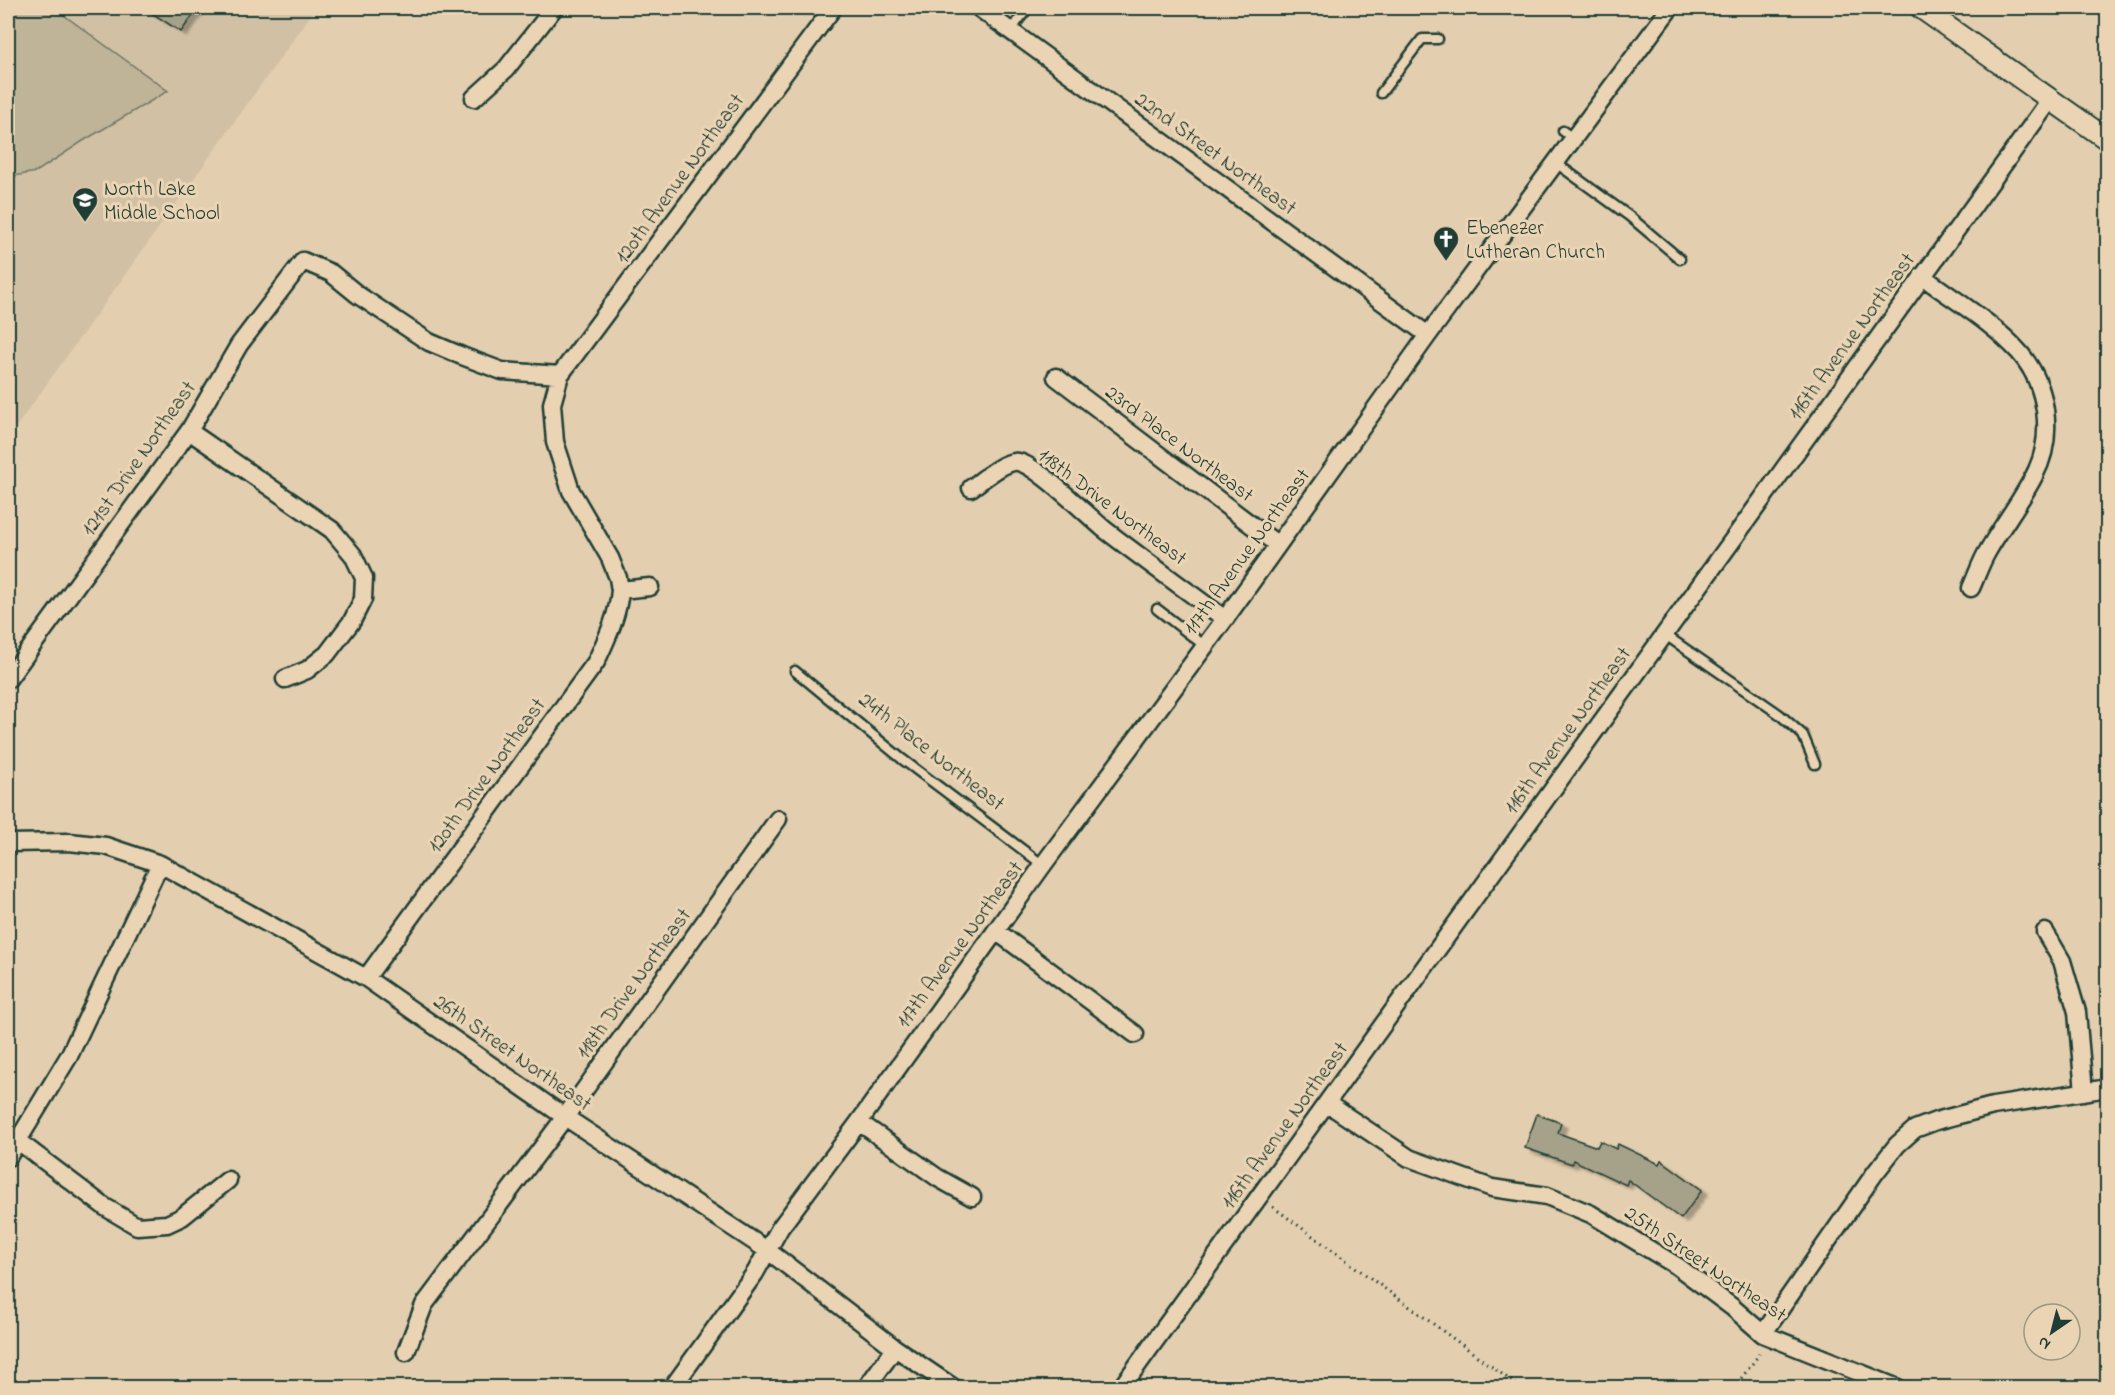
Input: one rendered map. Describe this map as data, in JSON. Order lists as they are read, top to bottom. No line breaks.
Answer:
{"streets":{"street":["22nd Street Northeast","120th Avenue Northeast","116th Avenue Northeast","23rd Place Northeast","121st Drive Northeast","118th Drive Northeast","117th Avenue Northeast","120th Drive Northeast","26th Street Northeast","25th Street Northeast"],"lane":["24th Place Northeast"]},"crossings":[["22nd Street Northeast","117th Avenue Northeast"],["120th Avenue Northeast","121st Drive Northeast"],["116th Avenue Northeast","25th Street Northeast"],["23rd Place Northeast","117th Avenue Northeast"],["118th Drive Northeast","117th Avenue Northeast"],["118th Drive Northeast","26th Street Northeast"],["117th Avenue Northeast","24th Place Northeast"],["117th Avenue Northeast","26th Street Northeast"],["120th Drive Northeast","26th Street Northeast"]],"places":{"school or university":["North Lake Middle School"],"church":["Ebenezer Lutheran Church"]},"north":"bottom left"}
